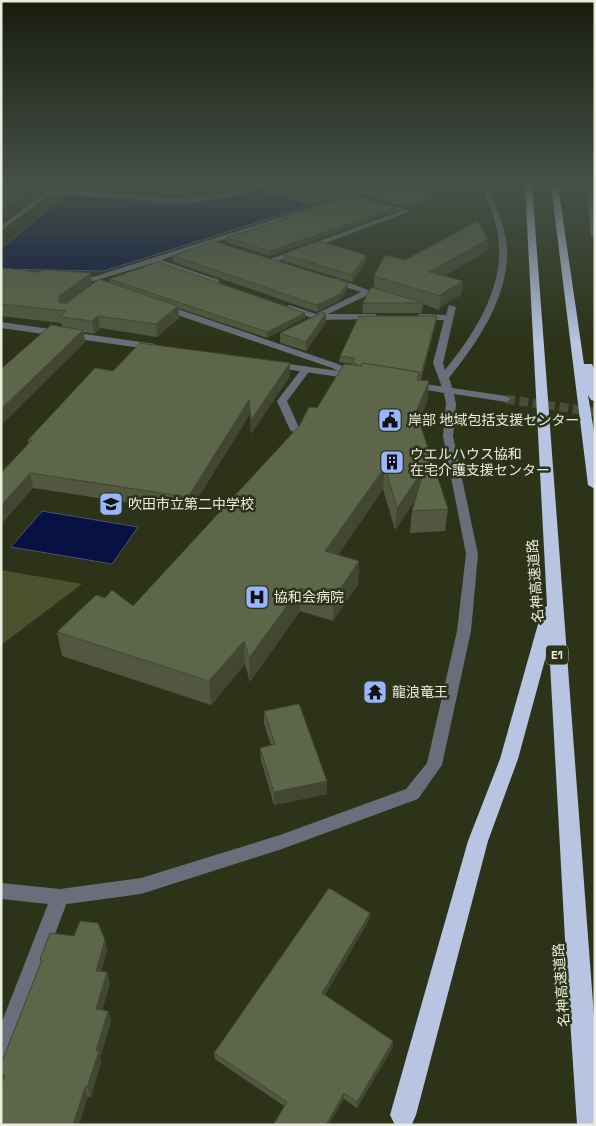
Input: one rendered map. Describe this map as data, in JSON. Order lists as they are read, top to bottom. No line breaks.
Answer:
{"streets":{"highway":["名神高速道路","E1"]},"places":{"public building":["岸部 地域包括支援センター"],"building":["ウエルハウス協和 在宅介護支援センター"],"school or university":["吹田市立第二中学校"],"hospital":["協和会病院"],"temple":["龍浪竜王"]}}
